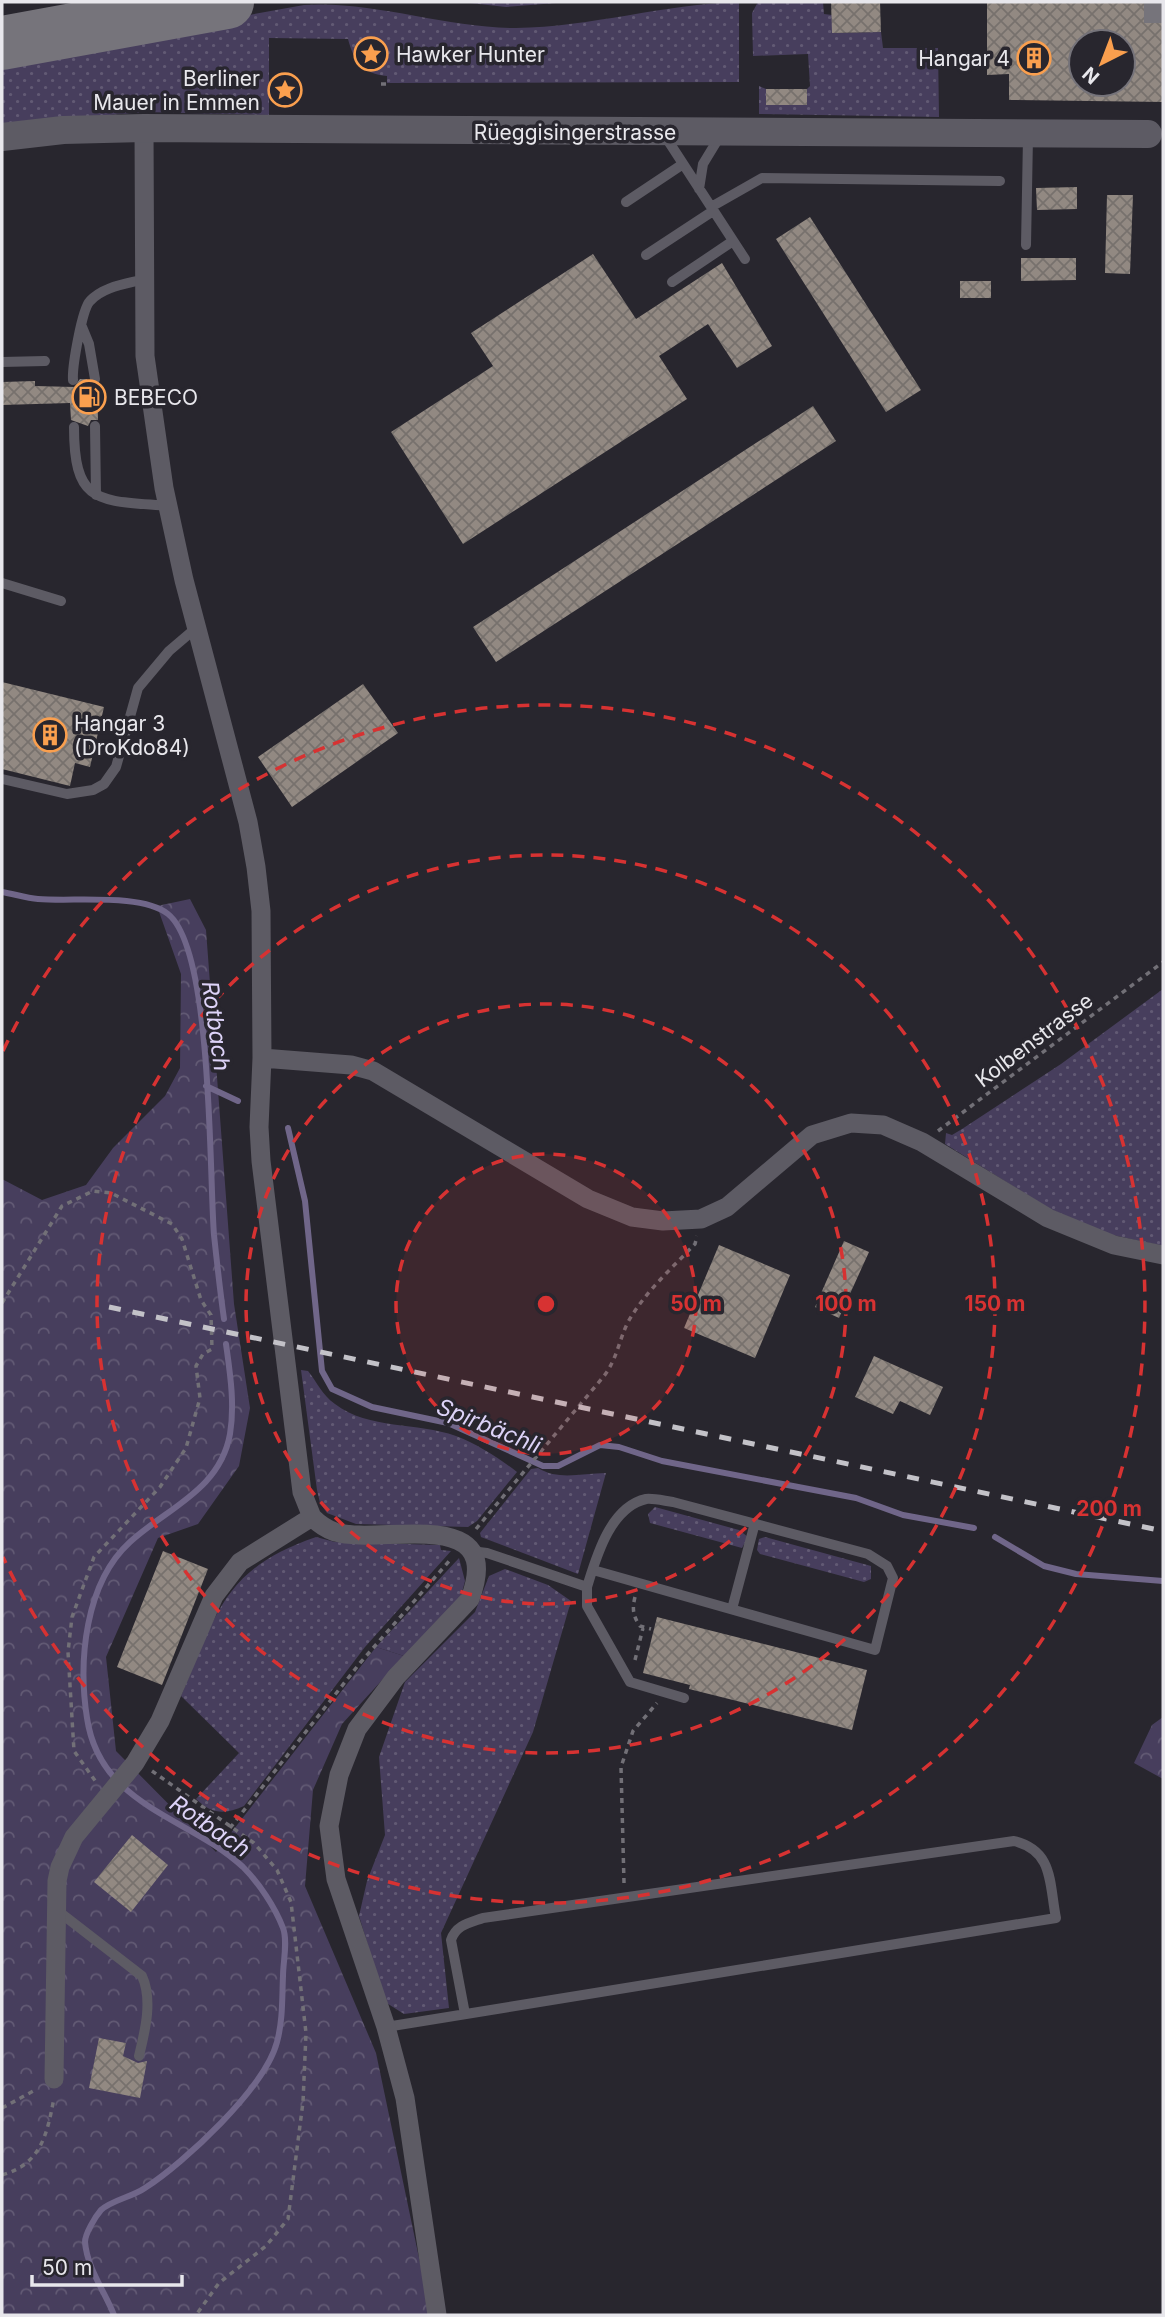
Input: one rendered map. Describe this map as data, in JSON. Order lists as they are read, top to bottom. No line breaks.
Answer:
{"streets":{"main road":["Rüeggisingerstrasse"],"path":["Kolbenstrasse"]},"water":["Rotbach","Spirbächli"],"places":{"place":["Hawker Hunter","Berliner Mauer in Emmen"],"building":["Hangar 4","Hangar 3 (DroKdo84)"],"fuel station":["BEBECO"]},"scale_bar":"50 m","north":"bottom left","rings":["50 m","100 m","150 m","200 m"]}
